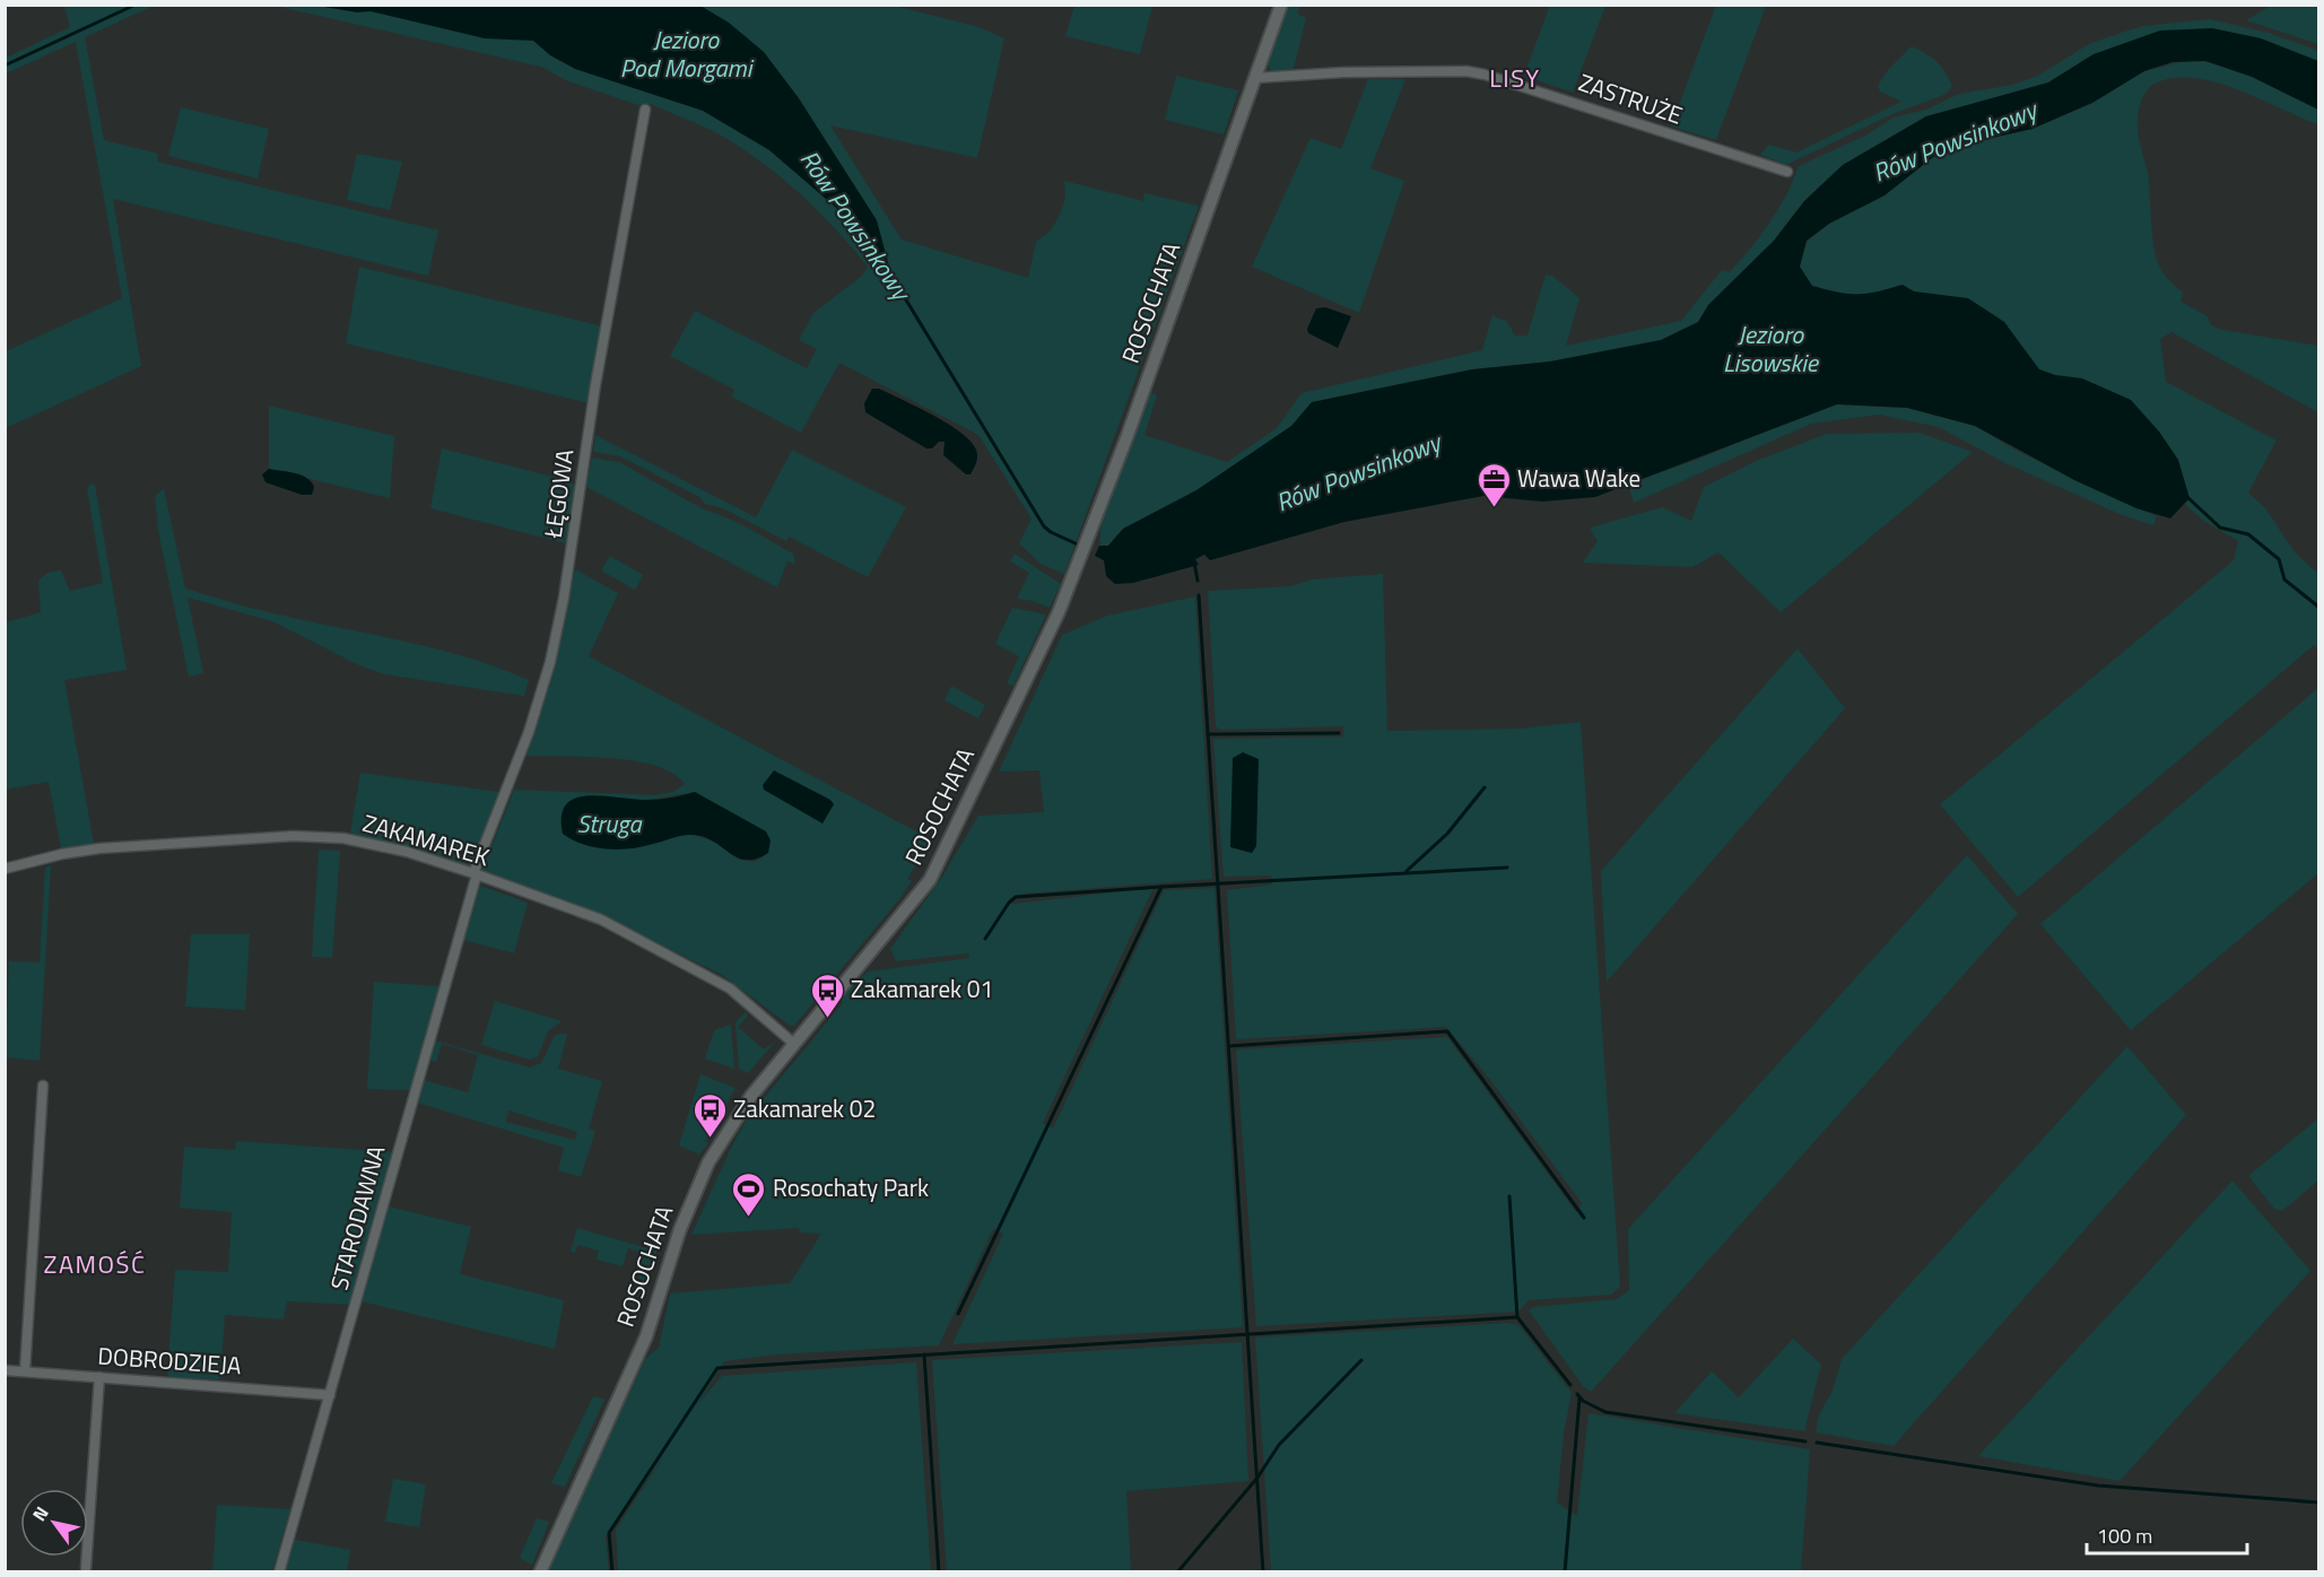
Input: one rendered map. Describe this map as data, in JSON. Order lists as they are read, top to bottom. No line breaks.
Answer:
{"streets":{"street":["ZASTRUŻE","ROSOCHATA","ŁĘGOWA","ZAKAMAREK","STARODAWNA","DOBRODZIEJA"]},"crossings":[["ZASTRUŻE","ROSOCHATA"],["ROSOCHATA","ZAKAMAREK"],["ŁĘGOWA","ZAKAMAREK"],["ŁĘGOWA","STARODAWNA"],["ZAKAMAREK","STARODAWNA"],["STARODAWNA","DOBRODZIEJA"]],"districts":["LISY","ZAMOŚĆ"],"water":["Jezioro Pod Morgami","Rów Powsinkowy","Jezioro Lisowskie","Struga"],"places":{"office":["Wawa Wake"],"bus stop":["Zakamarek 01","Zakamarek 02"],"sports":["Rosochaty Park"]},"scale_bar":"100 m","north":"top left"}
